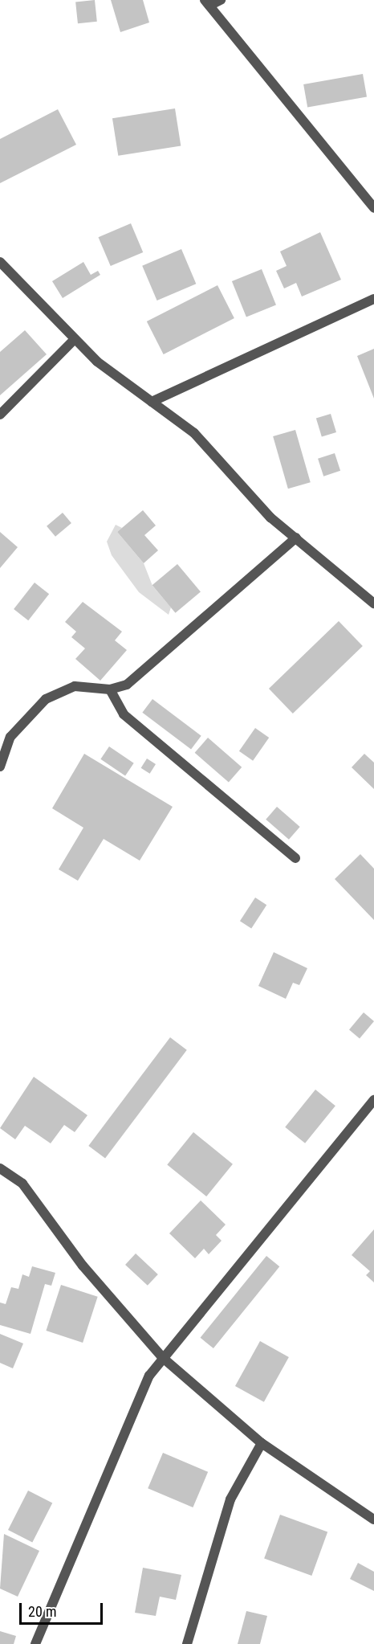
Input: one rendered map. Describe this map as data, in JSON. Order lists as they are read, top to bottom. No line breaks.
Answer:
{"scale_bar":"20 m"}
